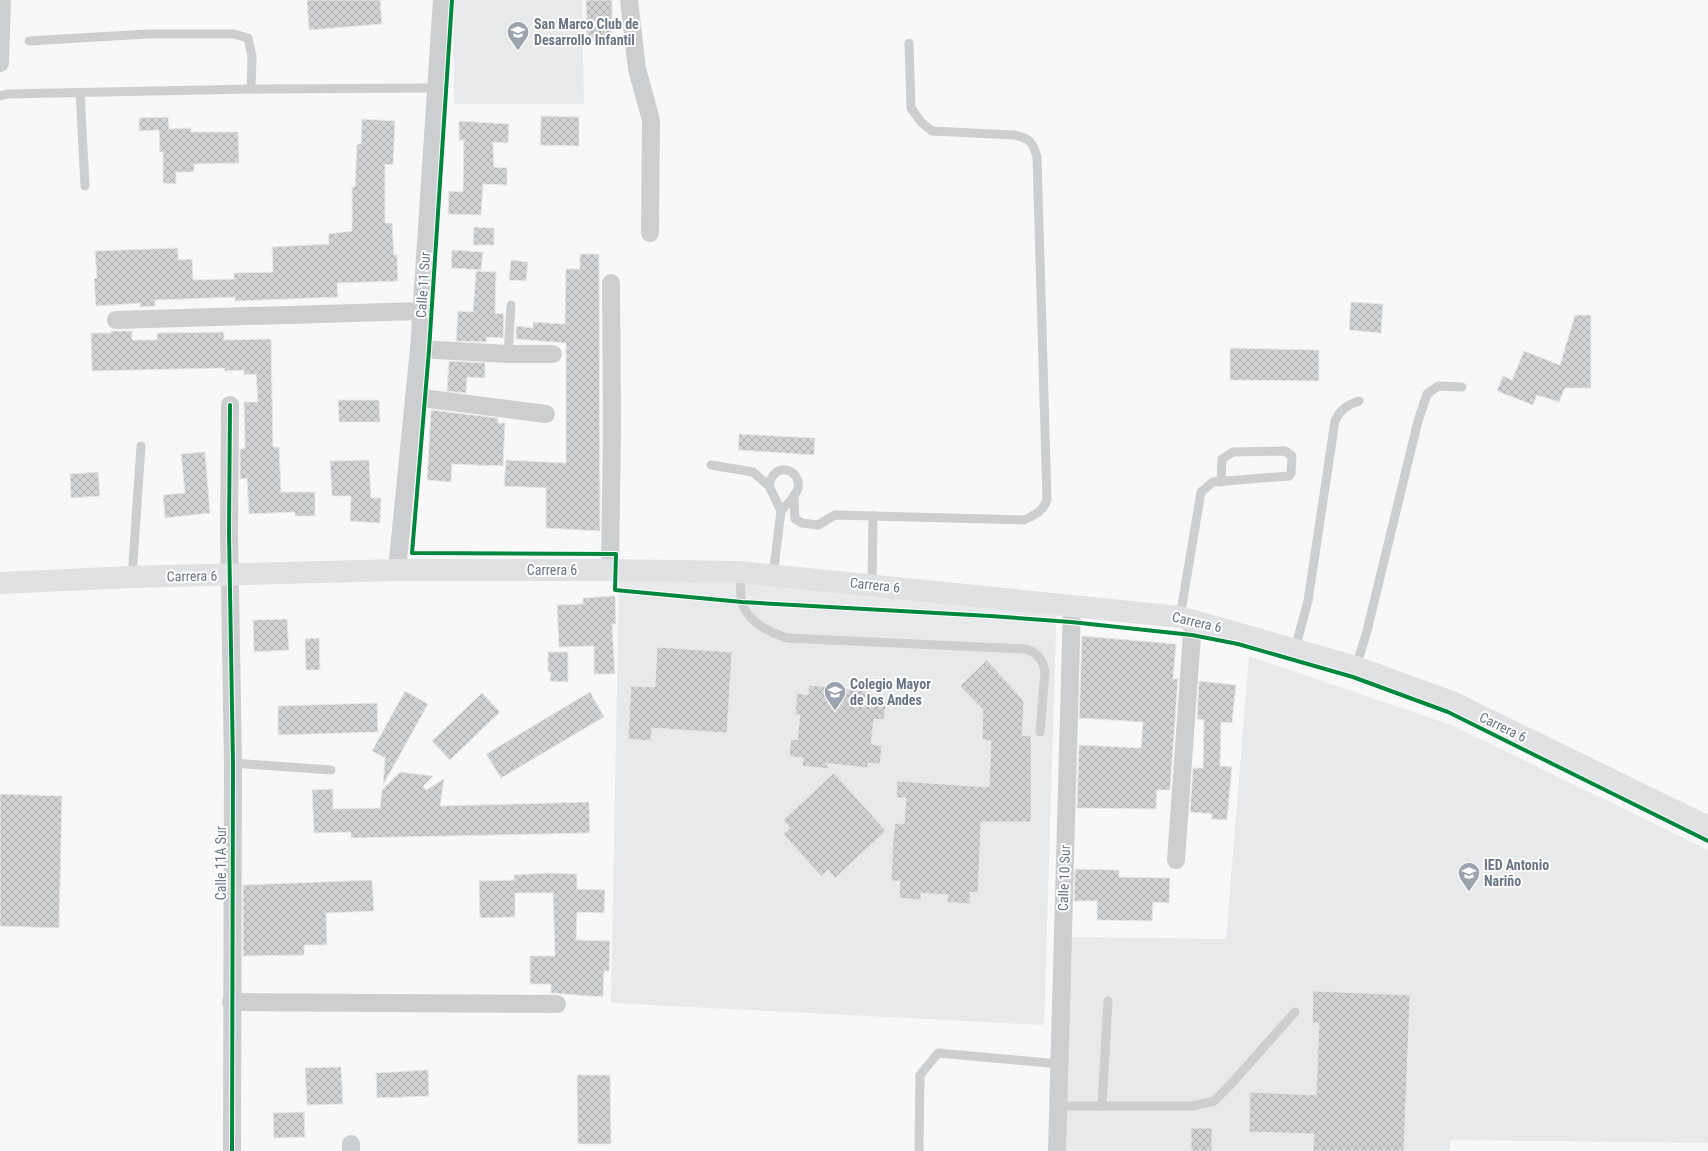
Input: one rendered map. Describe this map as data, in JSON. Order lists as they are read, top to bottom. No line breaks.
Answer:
{"streets":{"main road":["Carrera 6"],"street":["Calle 11 Sur","Calle 11A Sur","Calle 10 Sur"]},"crossings":[["Calle 11 Sur","Carrera 6"],["Carrera 6","Calle 11A Sur"],["Carrera 6","Calle 10 Sur"]],"places":{"school or university":["San Marco Club de Desarrollo Infantil","Colegio Mayor de los Andes","IED Antonio Nariño"]}}
